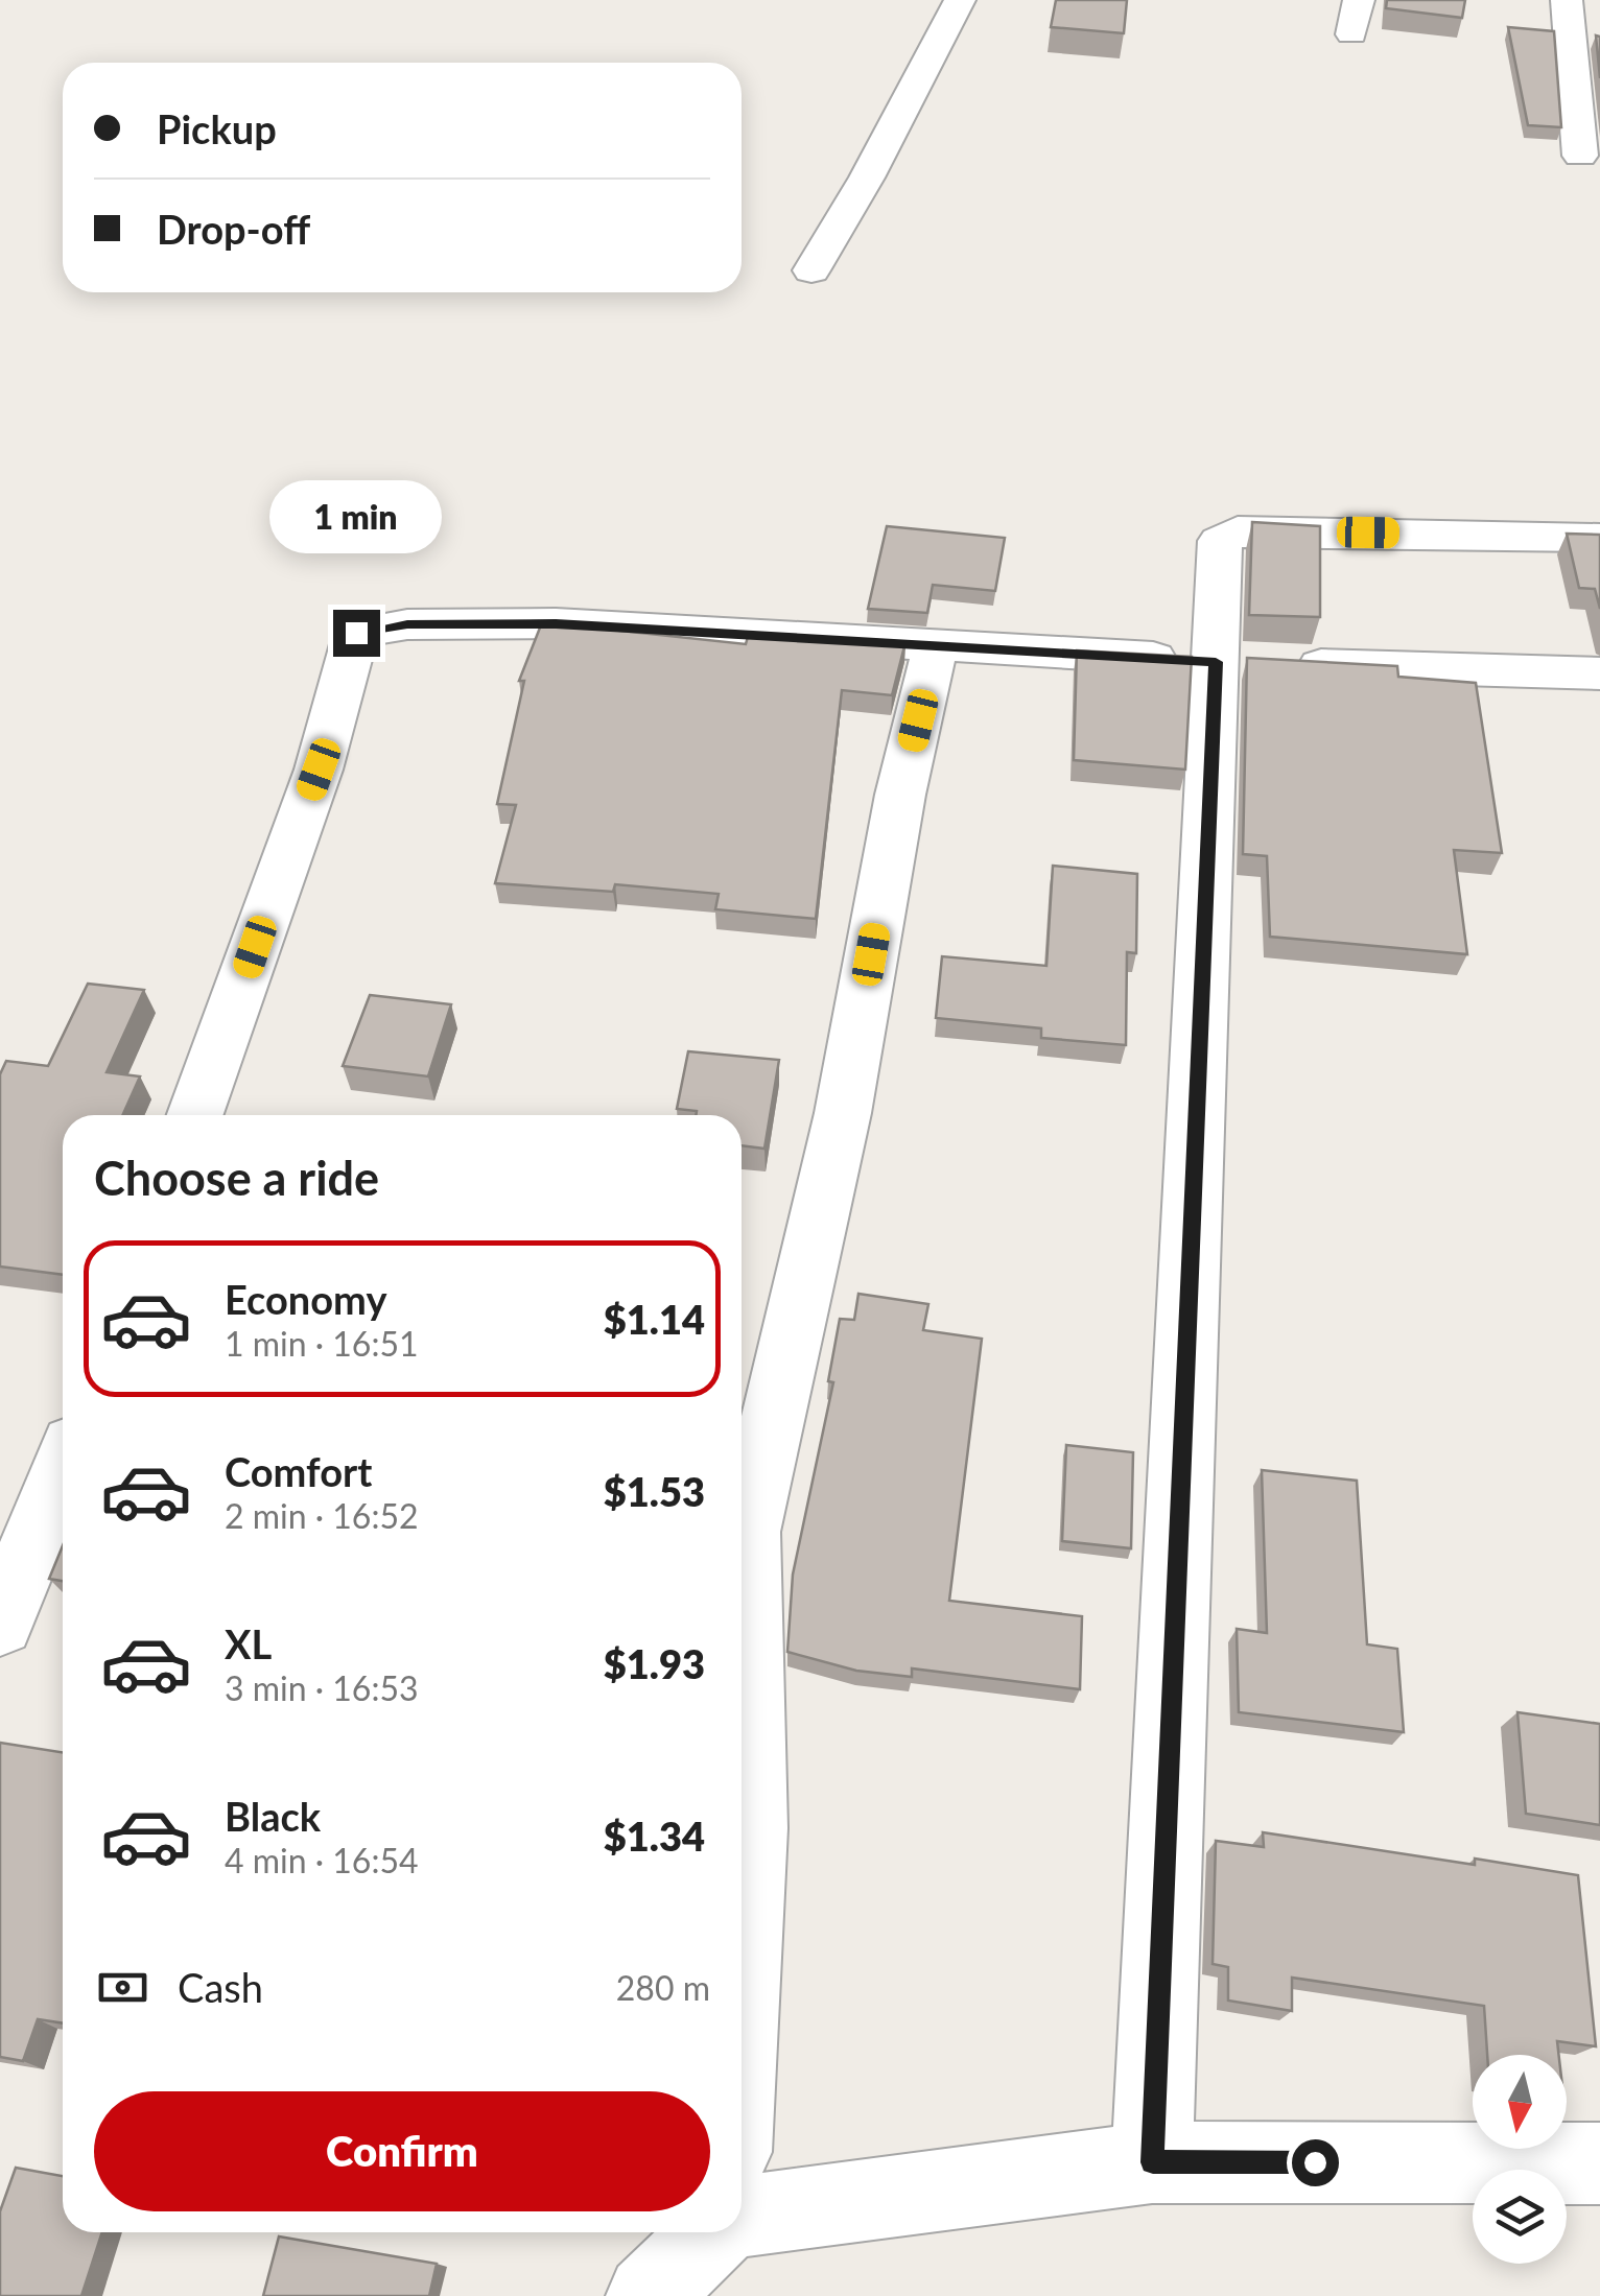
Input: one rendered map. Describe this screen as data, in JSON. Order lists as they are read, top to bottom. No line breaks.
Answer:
{"north":"bottom","page":{"banner":["Pickup","Drop-off"],"bubble":"1 min","heading":"Choose a ride","list":[{"name":"Economy","note":"1 min · 16:51","value":"$1.14"},{"name":"Comfort","note":"2 min · 16:52","value":"$1.53"},{"name":"XL","note":"3 min · 16:53","value":"$1.93"},{"name":"Black","note":"4 min · 16:54","value":"$1.34"}],"pay":["Cash","280 m"],"buttons":"Confirm"}}
